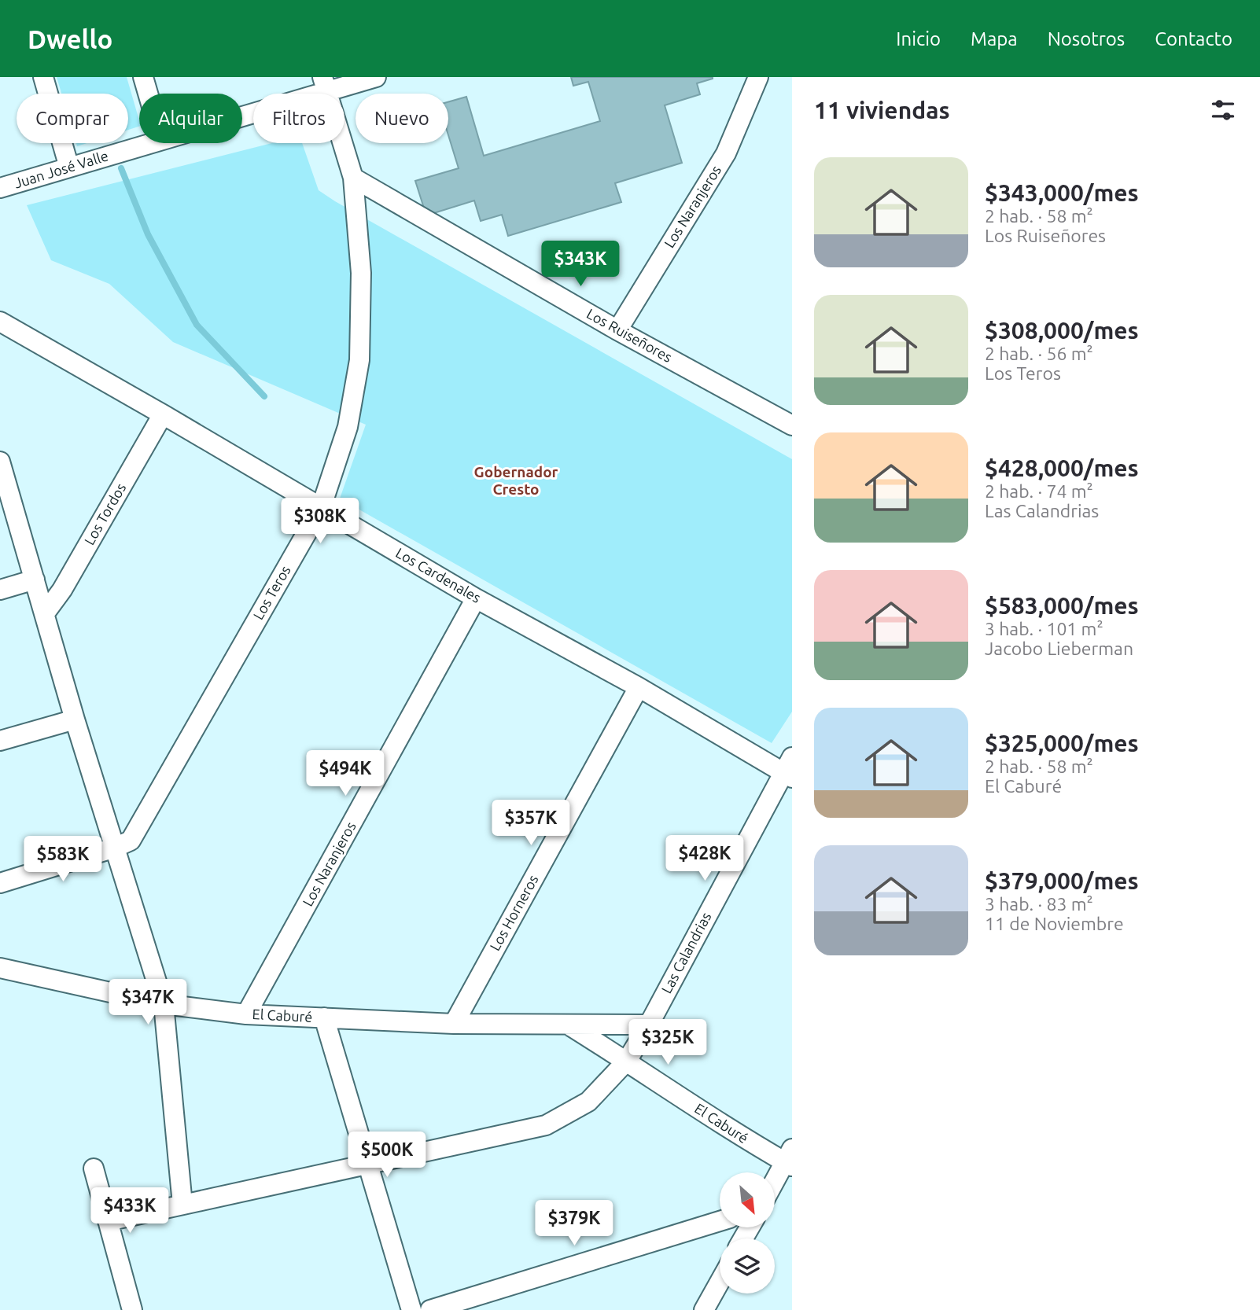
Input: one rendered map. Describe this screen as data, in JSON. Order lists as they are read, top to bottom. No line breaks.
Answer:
{"streets":{"street":["Juan José Valle","Los Naranjeros","Los Ruiseñores","Los Tordos","Los Cardenales","Los Teros","Los Horneros","Las Calandrias","El Caburé"]},"crossings":[["Juan José Valle","Los Teros"],["Los Naranjeros","Los Ruiseñores"],["Los Naranjeros","Los Cardenales"],["Los Naranjeros","El Caburé"],["Los Ruiseñores","Los Teros"],["Los Tordos","Los Cardenales"],["Los Cardenales","Los Teros"],["Los Cardenales","Los Horneros"],["Los Cardenales","Las Calandrias"],["Los Horneros","El Caburé"],["Las Calandrias","El Caburé"]],"districts":["Gobernador Cresto"],"north":"bottom right","page":{"header":"Dwello","nav":["Inicio","Mapa","Nosotros","Contacto"],"heading":"11 viviendas","chip":["Comprar","Alquilar","Filtros","Nuevo"],"list":[{"name":"$343,000/mes","note":"2 hab. · 58 m² · Los Ruiseñores"},{"name":"$308,000/mes","note":"2 hab. · 56 m² · Los Teros"},{"name":"$428,000/mes","note":"2 hab. · 74 m² · Las Calandrias"},{"name":"$583,000/mes","note":"3 hab. · 101 m² · Jacobo Lieberman"},{"name":"$325,000/mes","note":"2 hab. · 58 m² · El Caburé"},{"name":"$379,000/mes","note":"3 hab. · 83 m² · 11 de Noviembre"}],"price":["$343K","$308K","$494K","$357K","$428K","$583K","$347K","$325K","$500K","$433K","$379K"]}}
